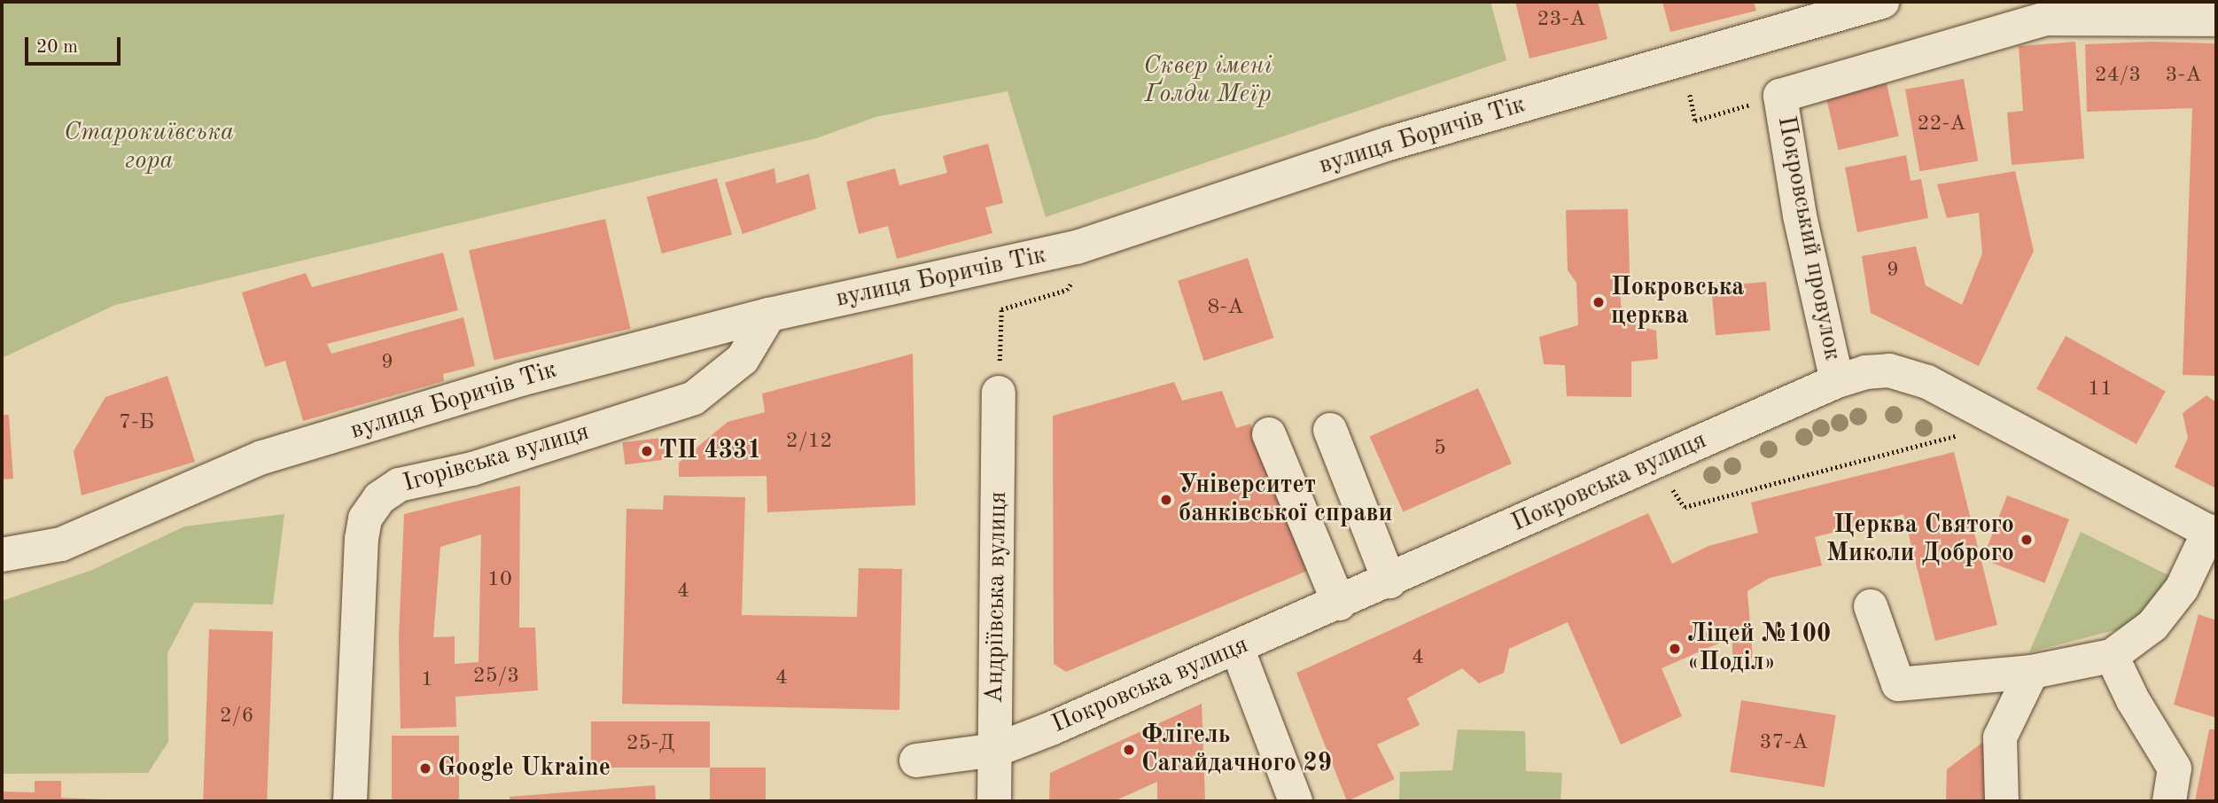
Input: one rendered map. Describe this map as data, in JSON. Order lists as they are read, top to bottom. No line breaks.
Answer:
{"streets":{"street":["вулиця Боричів Тік","Покровський провулок","Ігорівська вулиця","Покровська вулиця","Андріївська вулиця"]},"crossings":[["вулиця Боричів Тік","Ігорівська вулиця"],["Покровський провулок","Покровська вулиця"],["Покровська вулиця","Андріївська вулиця"]],"parks":["Сквер імені Ґолди Меїр","Старокиївська гора"],"places":["Покровська церква","ТП 4331","Університет банківської справи","Церква Святого Миколи Доброго","Ліцей №100 «Поділ»","Флігель Сагайдачного 29","Google Ukraine"],"house_numbers":["23-А","24/3","3-А","22-А","9","8-А","9","11","7-Б","2/12","5","10","4","4","25/3","4","1","2/6","37-А","25-Д"],"scale_bar":"20 m"}
